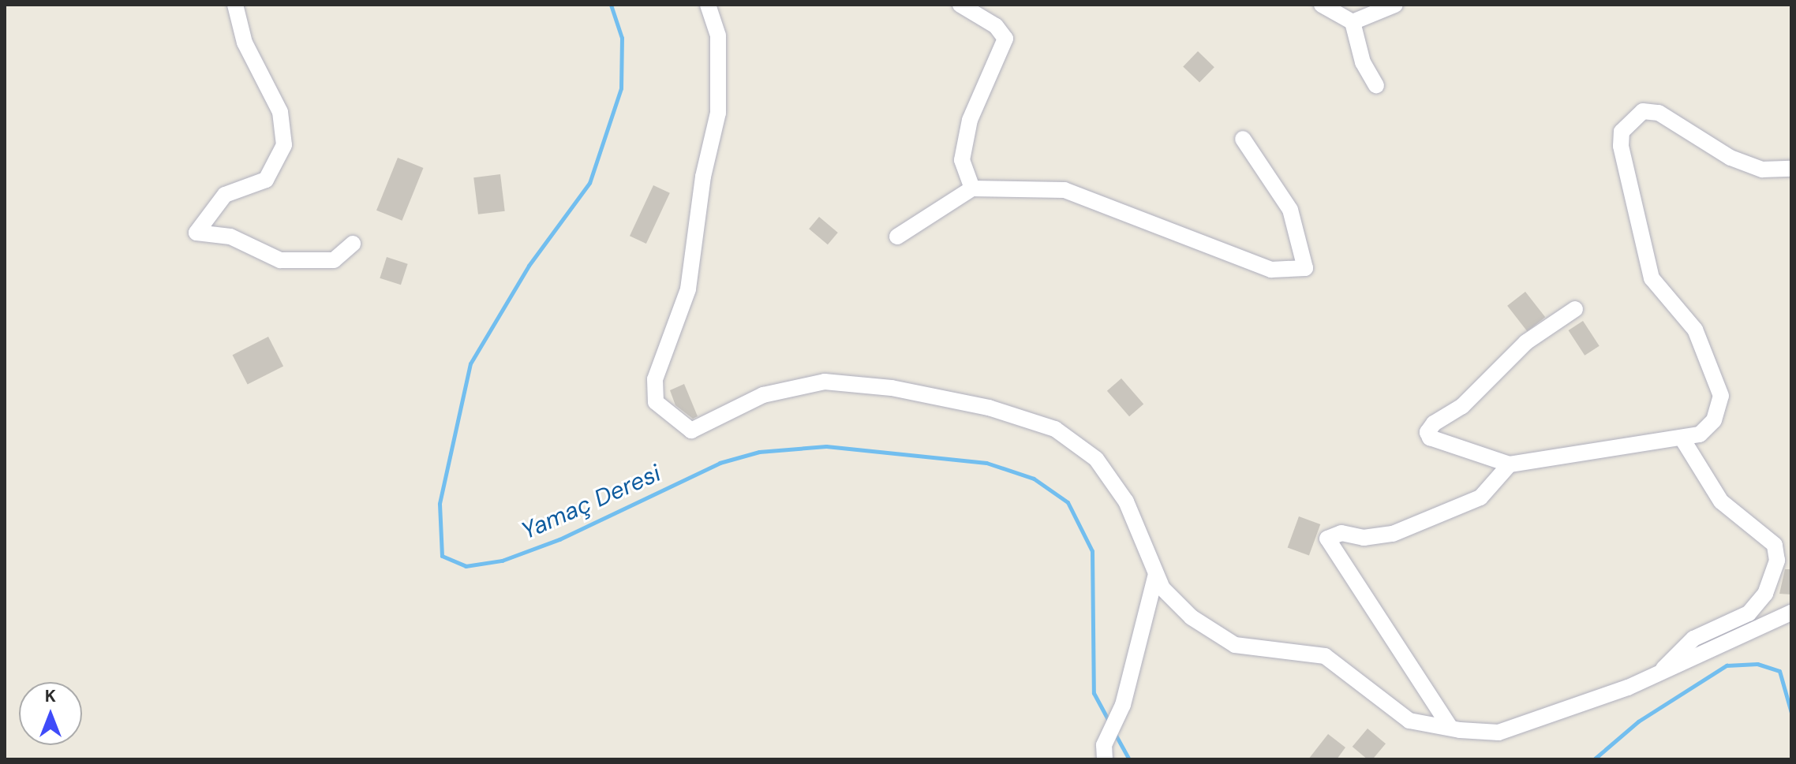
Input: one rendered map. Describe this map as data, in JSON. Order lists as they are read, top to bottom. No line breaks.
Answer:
{"water":["Yamaç Deresi"],"north":"top"}
